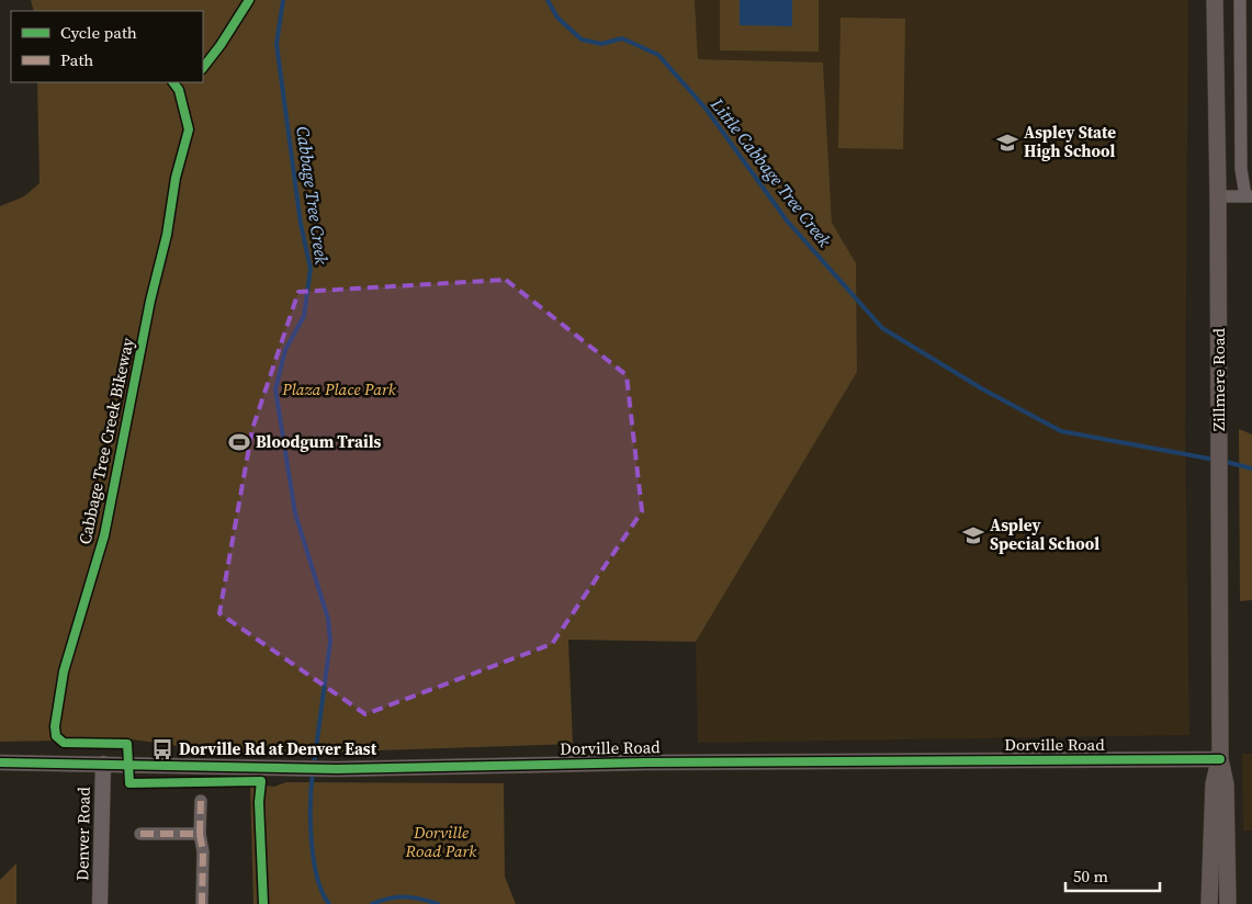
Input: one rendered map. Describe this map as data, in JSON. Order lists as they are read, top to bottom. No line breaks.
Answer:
{"streets":{"main road":["Zillmere Road"],"street":["Dorville Road","Denver Road"],"cycle path":["Cabbage Tree Creek Bikeway"]},"crossings":[["Zillmere Road","Dorville Road"],["Dorville Road","Denver Road"]],"water":["Little Cabbage Tree Creek","Cabbage Tree Creek"],"parks":["Plaza Place Park","Dorville Road Park"],"places":{"school or university":["Aspley State High School","Aspley Special School"],"sports":["Bloodgum Trails"],"bus stop":["Dorville Rd at Denver East"]},"legend":["Cycle path","Path"],"scale_bar":"50 m"}
